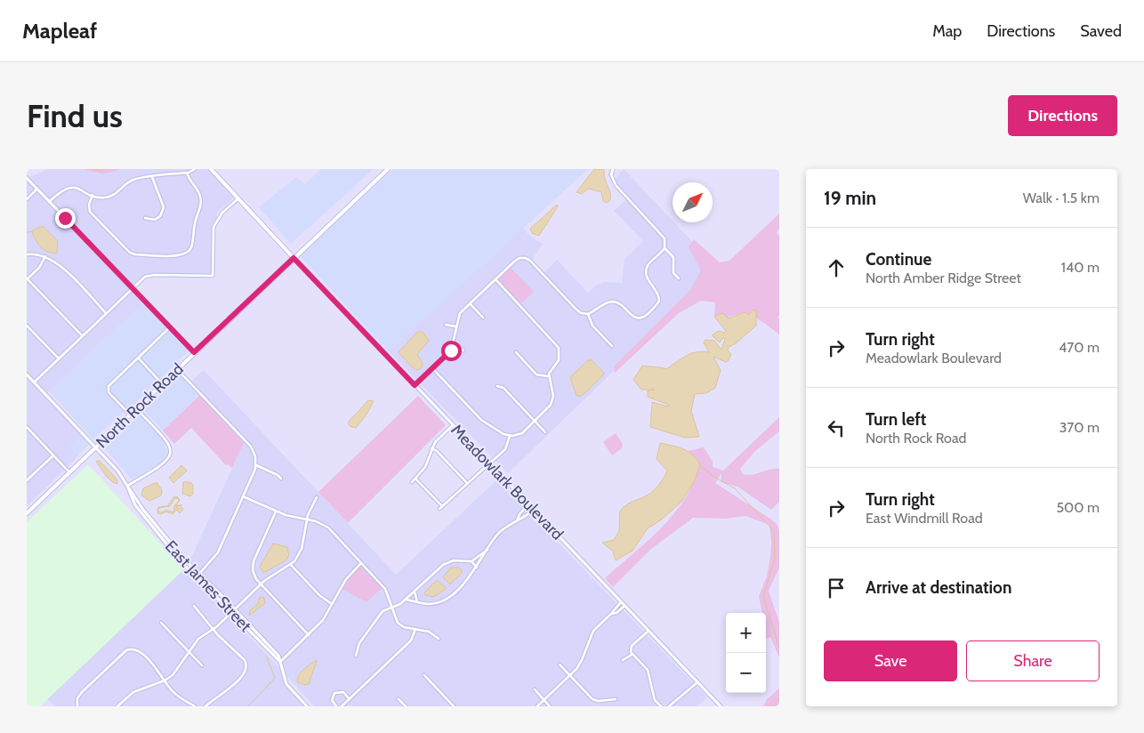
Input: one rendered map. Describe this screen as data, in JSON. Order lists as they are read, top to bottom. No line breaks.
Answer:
{"streets":{"main road":["North Rock Road"],"street":["Meadowlark Boulevard","East James Street"]},"crossings":[["North Rock Road","Meadowlark Boulevard"],["North Rock Road","East James Street"]],"north":"top right","page":{"header":"Mapleaf","nav":["Map","Directions","Saved"],"buttons":["Directions",["Save","Share"]],"title":"Find us","heading":["19 min","Walk · 1.5 km"],"list":[["Continue","North Amber Ridge Street","140 m"],["Turn right","Meadowlark Boulevard","470 m"],["Turn left","North Rock Road","370 m"],["Turn right","East Windmill Road","500 m"],"Arrive at destination"],"map_buttons":["+","−"]}}
